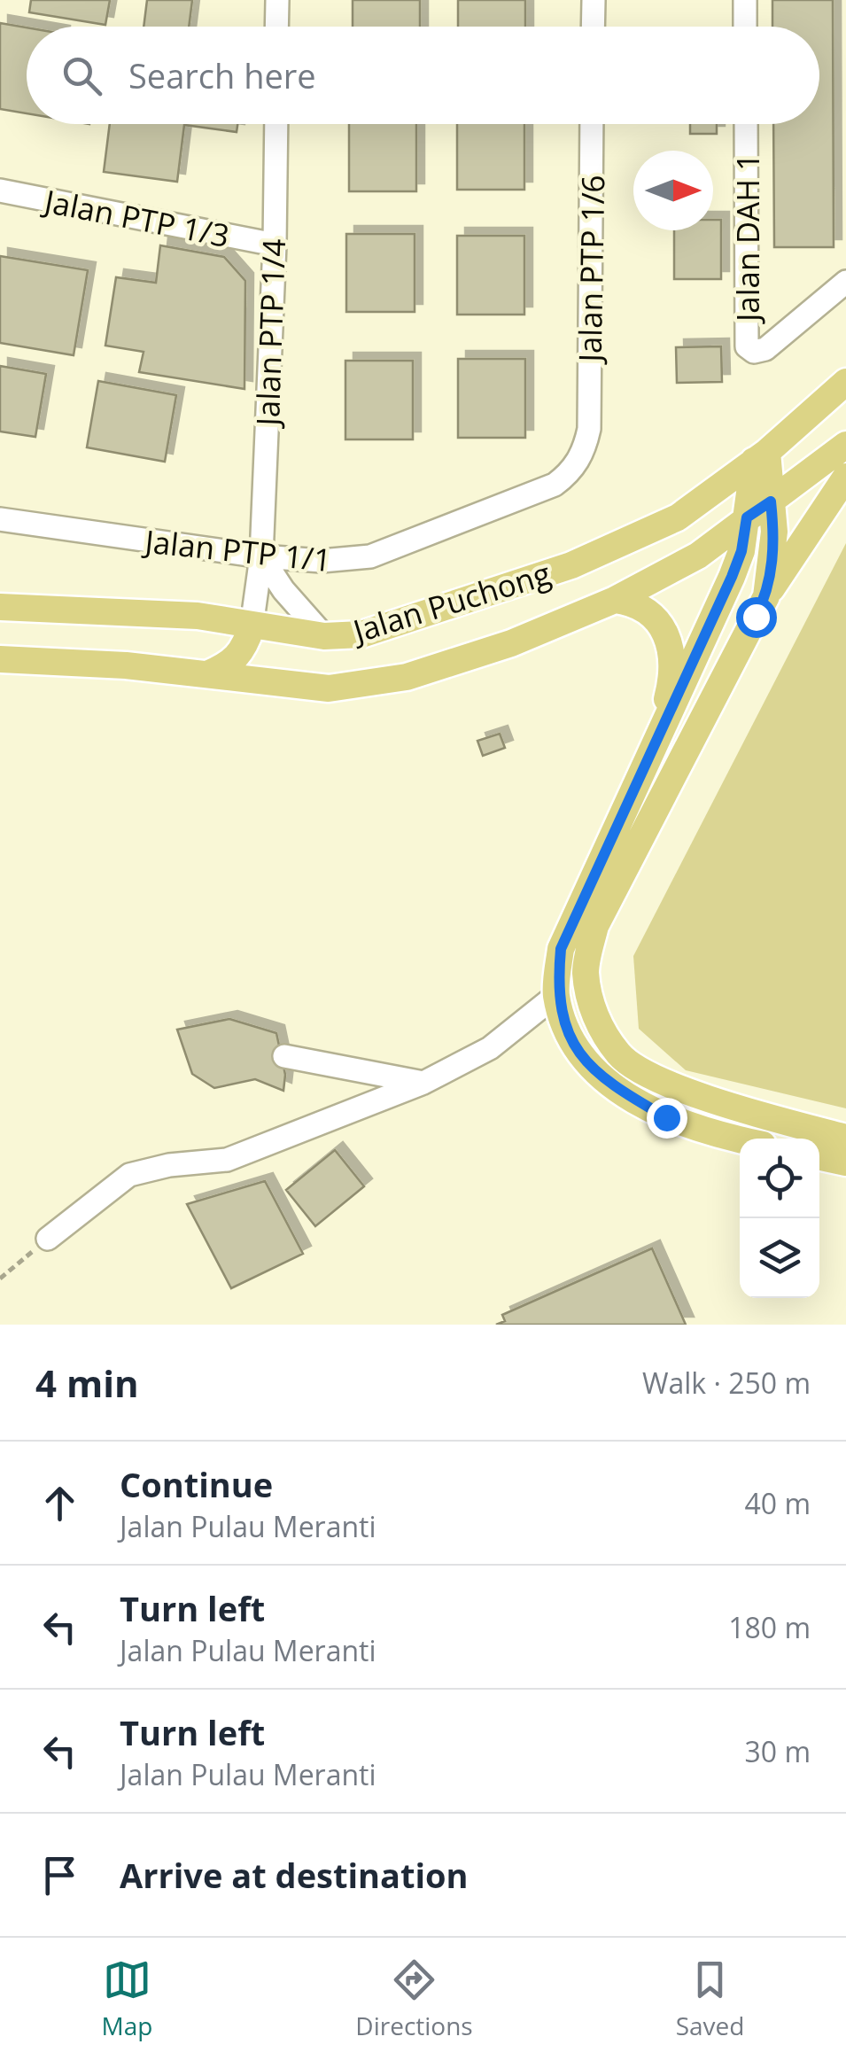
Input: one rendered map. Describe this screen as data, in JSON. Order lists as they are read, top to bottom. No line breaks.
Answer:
{"streets":{"main road":["Jalan Puchong"],"street":["Jalan PTP 1/3","Jalan DAH 1","Jalan PTP 1/6","Jalan PTP 1/4","Jalan PTP 1/1"]},"crossings":[["Jalan PTP 1/3","Jalan PTP 1/4"],["Jalan PTP 1/6","Jalan PTP 1/1"],["Jalan PTP 1/4","Jalan PTP 1/1"],["Jalan PTP 1/4","Jalan Puchong"]],"north":"right","page":{"search":"Search here","heading":["4 min","Walk · 250 m"],"list":[["Continue","Jalan Pulau Meranti","40 m"],["Turn left","Jalan Pulau Meranti","180 m"],["Turn left","Jalan Pulau Meranti","30 m"],"Arrive at destination"],"nav":["Map","Directions","Saved"]}}
